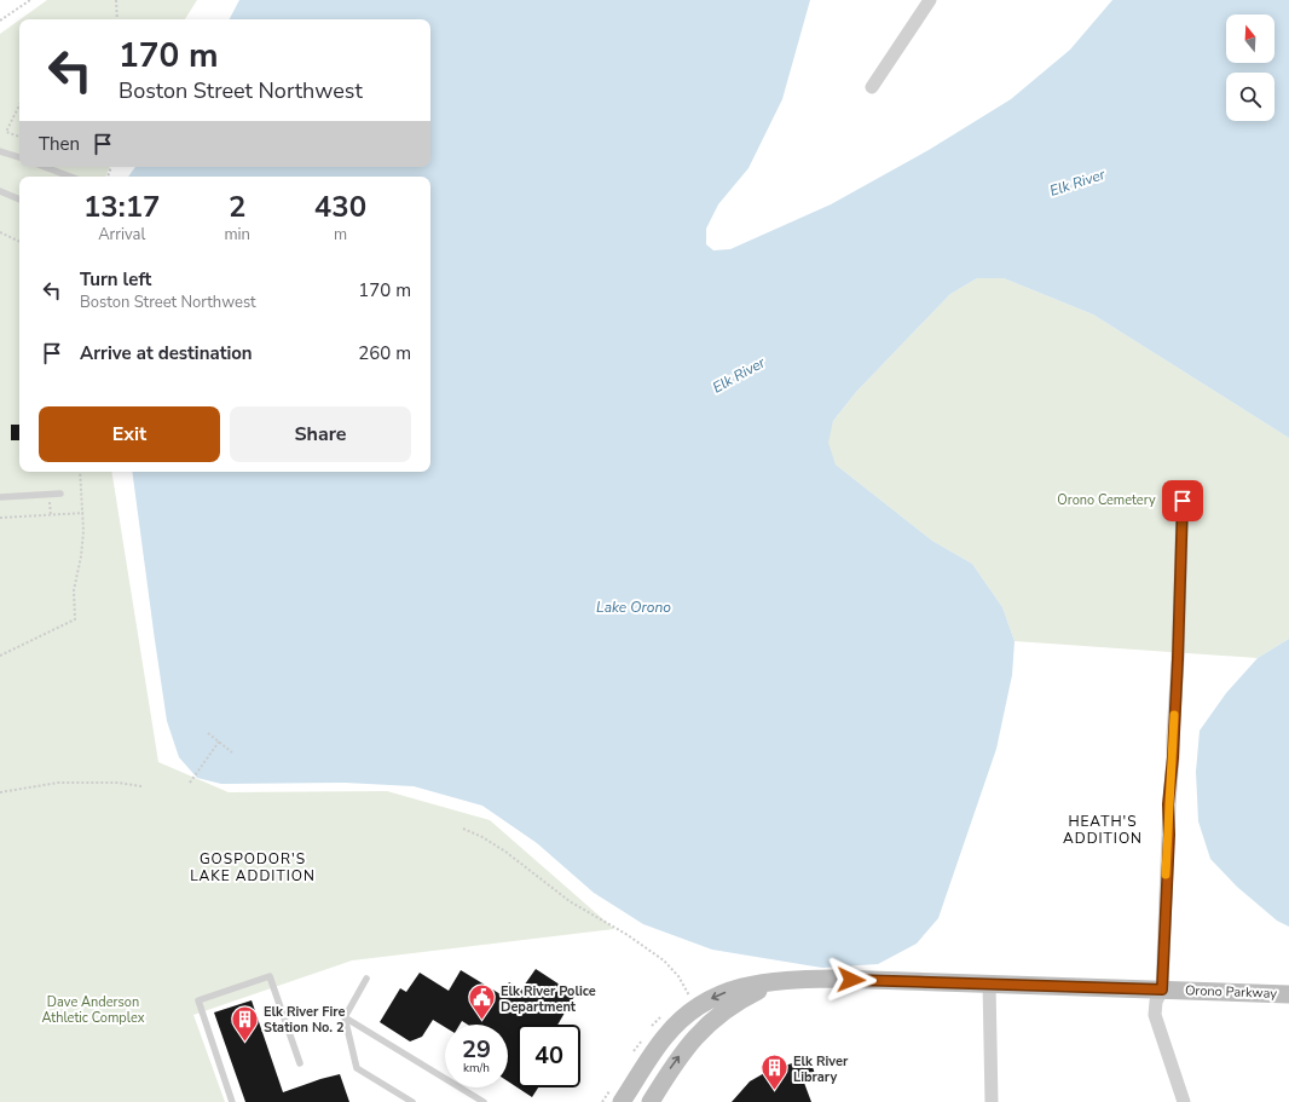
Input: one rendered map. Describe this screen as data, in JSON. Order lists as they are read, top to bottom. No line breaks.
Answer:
{"streets":{"street":["Orono Parkway"]},"districts":["HEATH'S ADDITION","GOSPODOR'S LAKE ADDITION"],"water":["Elk River","Lake Orono"],"parks":["Orono Cemetery","Dave Anderson Athletic Complex"],"places":{"public building":["Elk River Police Department"],"building":["Elk River Fire Station No. 2","Elk River Library"]},"north":"top","page":{"turn":["170 m","Boston Street Northwest"],"then":"Then","eta":["13:17","Arrival","2","min","430","m"],"list":[{"name":"Turn left","note":"Boston Street Northwest","value":"170 m"},{"name":"Arrive at destination","value":"260 m"}],"buttons":["Exit","Share"],"speed":"29 km/h","limit":"40"}}
